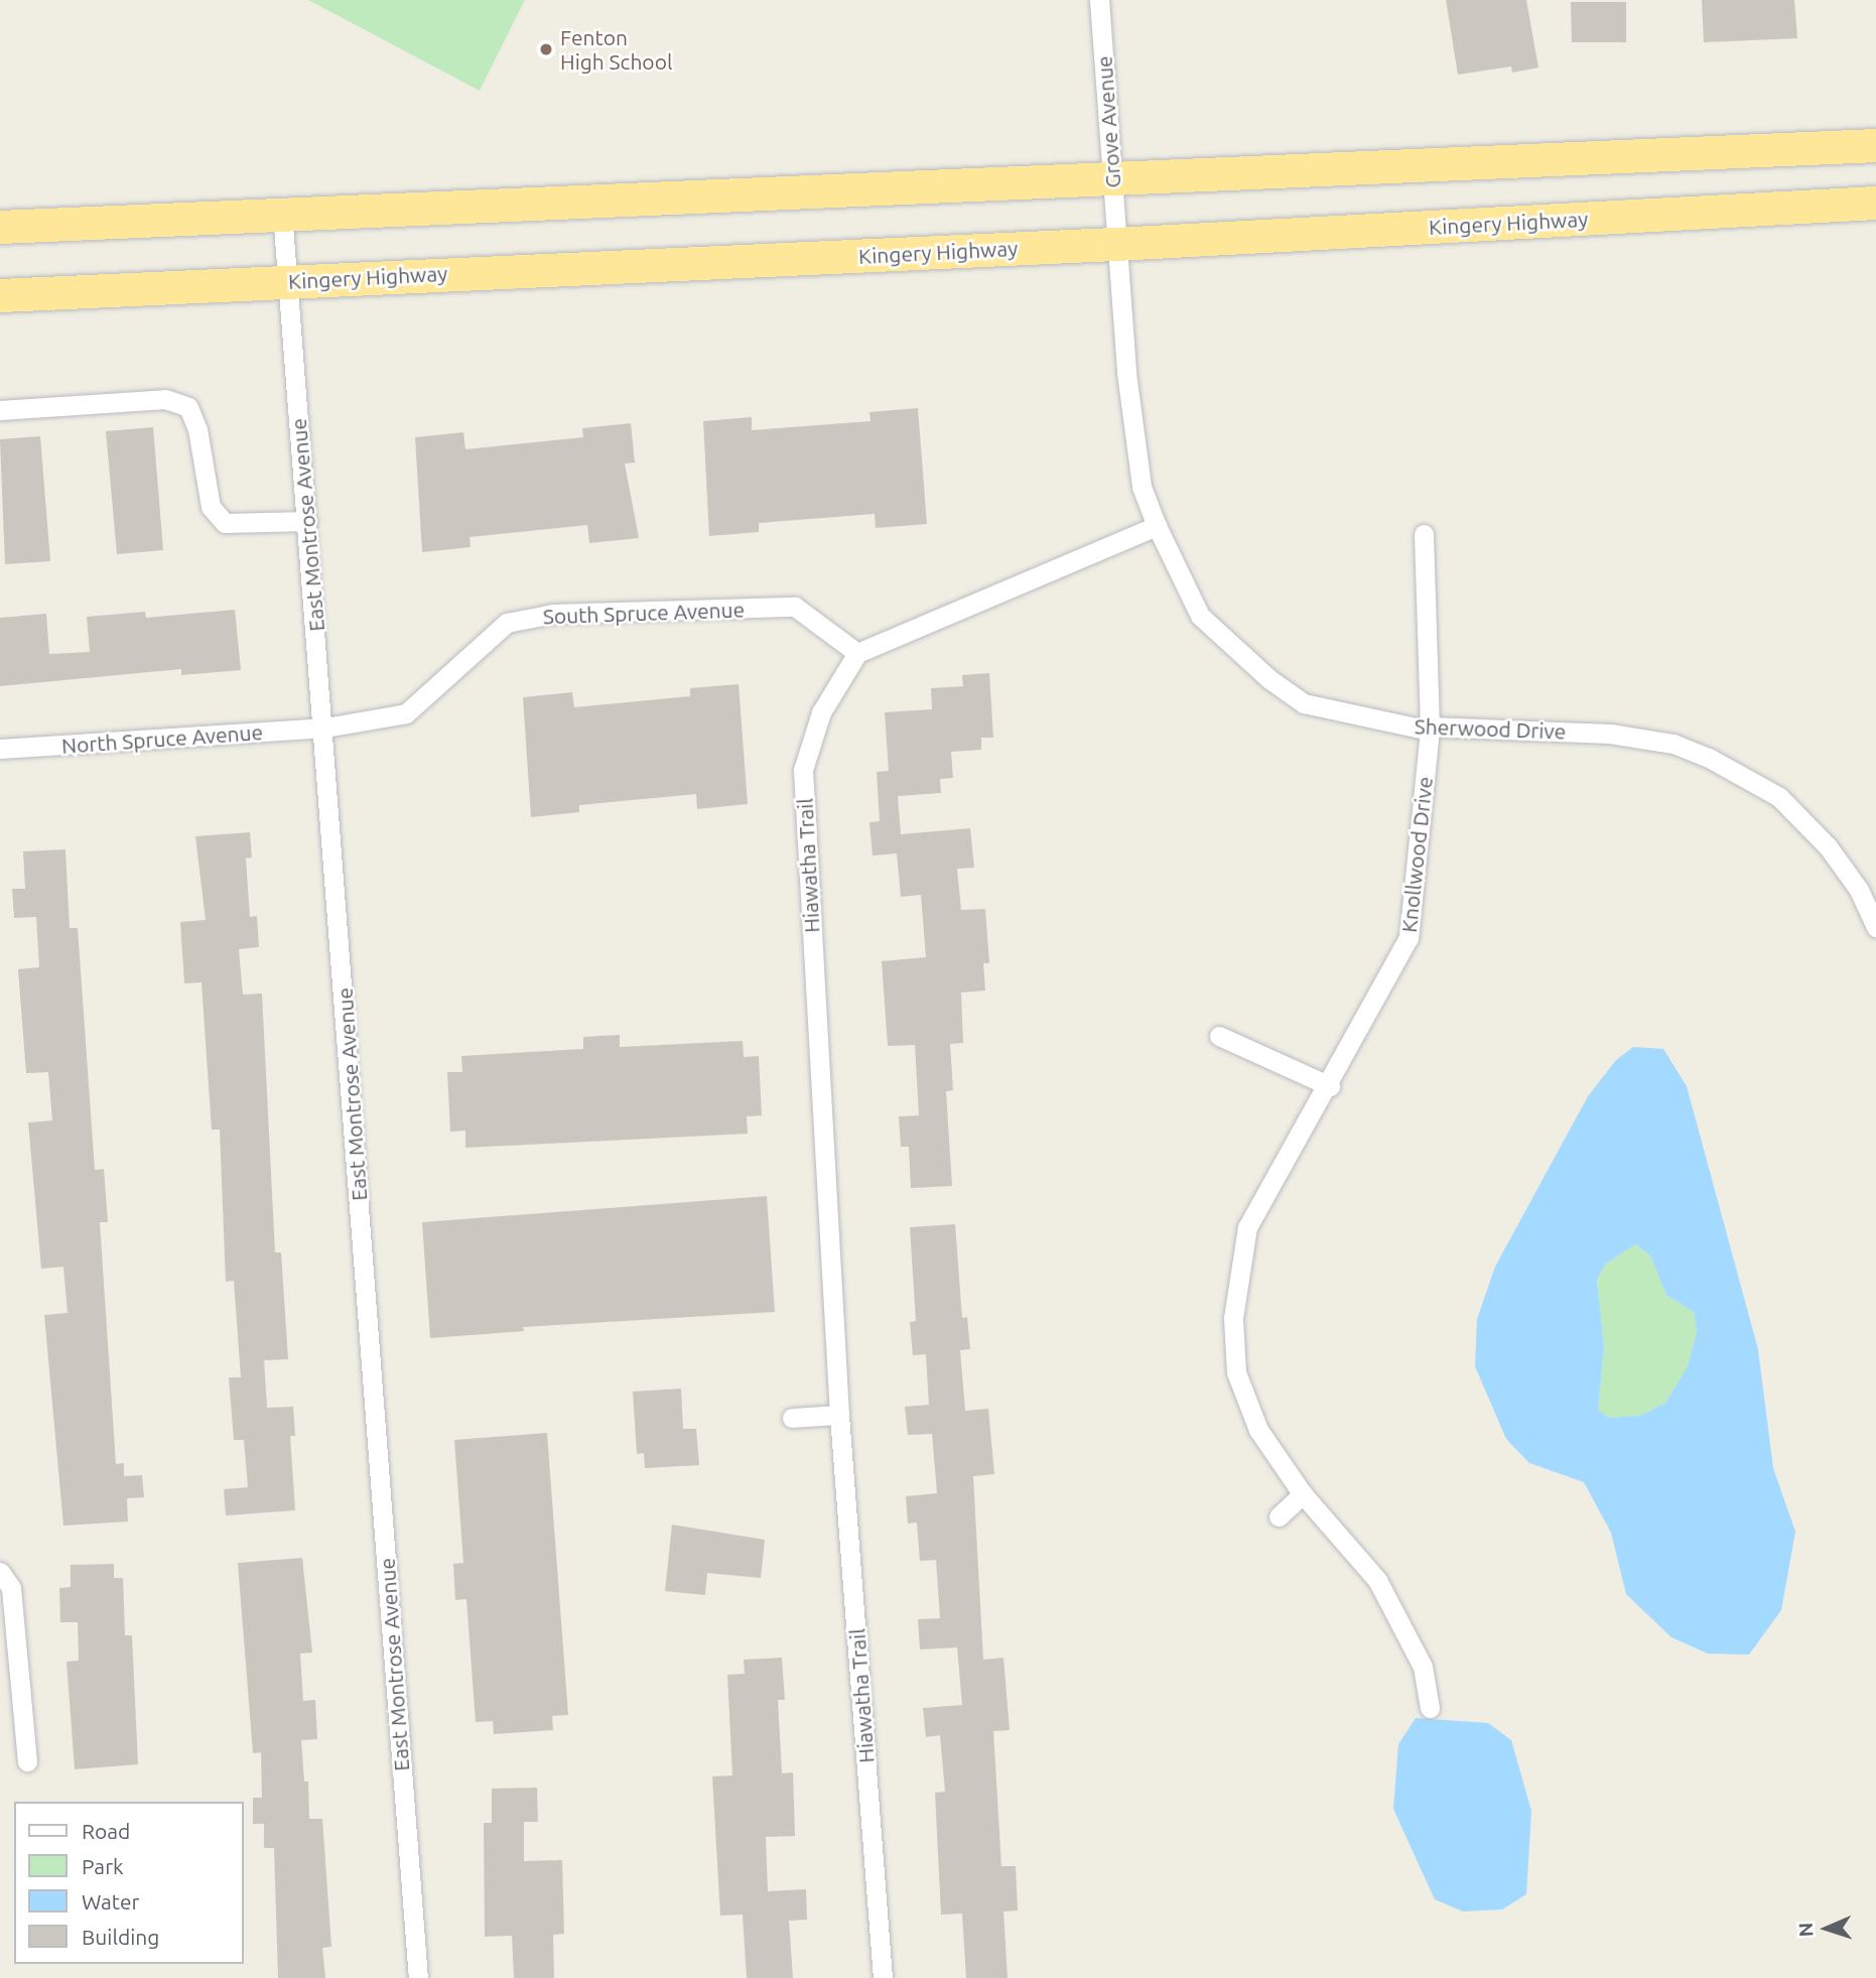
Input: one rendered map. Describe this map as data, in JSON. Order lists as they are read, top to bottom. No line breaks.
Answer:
{"streets":{"highway":["Kingery Highway"],"street":["Grove Avenue","East Montrose Avenue","South Spruce Avenue","Sherwood Drive","North Spruce Avenue","Knollwood Drive","Hiawatha Trail"]},"crossings":[["Grove Avenue","Kingery Highway"],["Grove Avenue","Sherwood Drive"],["Kingery Highway","East Montrose Avenue"],["Kingery Highway","Sherwood Drive"],["East Montrose Avenue","South Spruce Avenue"],["East Montrose Avenue","North Spruce Avenue"],["South Spruce Avenue","North Spruce Avenue"],["South Spruce Avenue","Hiawatha Trail"],["Sherwood Drive","Knollwood Drive"]],"places":["Fenton High School"],"legend":["Road","Park","Water","Building"],"north":"left"}
